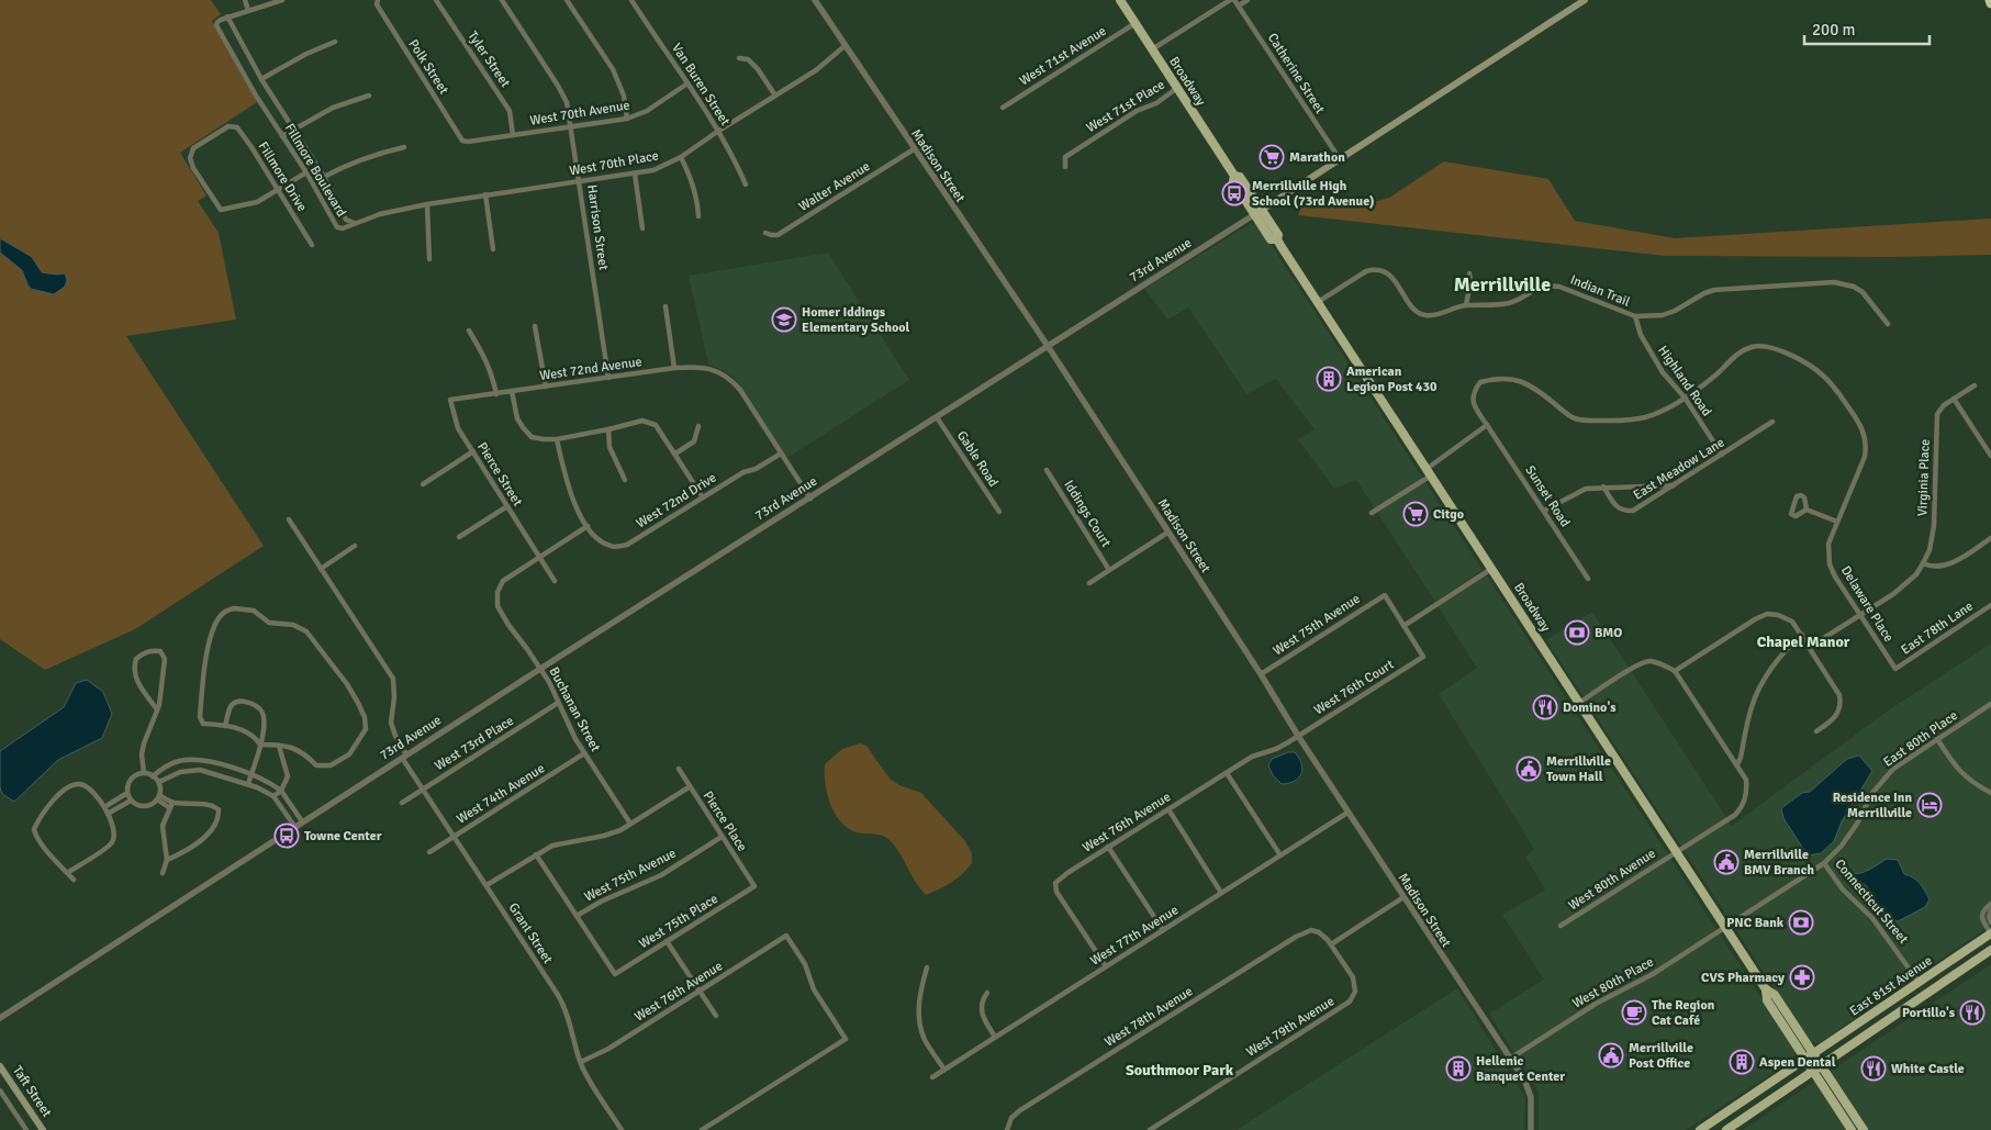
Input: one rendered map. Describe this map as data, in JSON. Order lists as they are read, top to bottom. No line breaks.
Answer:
{"streets":{"main road":["Broadway","73rd Avenue","East 81st Avenue","Taft Street"],"street":["West 71st Avenue","Tyler Street","Polk Street","Catherine Street","Van Buren Street","West 71st Place","West 70th Avenue","West 70th Place","Madison Street","Fillmore Boulevard","Fillmore Drive","Walter Avenue","Harrison Street","Indian Trail","West 72nd Avenue","Highland Road","Gable Road","East Meadow Lane","Pierce Street","Virginia Place","Sunset Road","West 72nd Drive","Iddings Court","Delaware Place","West 75th Avenue","East 78th Lane","West 76th Court","Buchanan Street","East 80th Place","West 73rd Place","West 74th Avenue","Pierce Place","West 76th Avenue","West 80th Avenue","Connecticut Street","West 75th Place","Grant Street","West 77th Avenue","West 80th Place","West 78th Avenue","West 79th Avenue"]},"crossings":[["West 71st Avenue","Broadway"],["Tyler Street","West 70th Avenue"],["Polk Street","West 70th Avenue"],["Catherine Street","73rd Avenue"],["Broadway","West 71st Place"],["Broadway","73rd Avenue"],["Broadway","Indian Trail"],["Broadway","East 80th Place"],["Broadway","West 80th Avenue"],["Broadway","West 80th Place"],["Broadway","East 81st Avenue"],["Van Buren Street","West 70th Avenue"],["Van Buren Street","West 70th Place"],["West 70th Avenue","Harrison Street"],["West 70th Place","Madison Street"],["West 70th Place","Fillmore Boulevard"],["West 70th Place","Harrison Street"],["Madison Street","Walter Avenue"],["Madison Street","73rd Avenue"],["Madison Street","West 75th Avenue"],["Madison Street","West 76th Court"],["Madison Street","West 76th Avenue"],["Madison Street","West 77th Avenue"],["Madison Street","West 80th Place"],["Harrison Street","West 72nd Avenue"],["73rd Avenue","Gable Road"],["73rd Avenue","Buchanan Street"],["73rd Avenue","Grant Street"],["Indian Trail","Highland Road"],["West 72nd Avenue","Pierce Street"],["West 72nd Avenue","West 72nd Drive"],["Highland Road","East Meadow Lane"],["Highland Road","Sunset Road"],["Highland Road","Delaware Place"],["Pierce Street","Buchanan Street"],["Virginia Place","Delaware Place"],["Sunset Road","Delaware Place"],["Delaware Place","East 78th Lane"],["West 75th Avenue","West 76th Court"],["West 75th Avenue","Pierce Place"],["West 75th Avenue","West 75th Place"],["West 76th Court","West 76th Avenue"],["Buchanan Street","West 73rd Place"],["Buchanan Street","West 74th Avenue"],["East 80th Place","Connecticut Street"],["East 80th Place","West 80th Place"],["West 73rd Place","Grant Street"],["West 74th Avenue","Grant Street"],["Pierce Place","West 75th Place"],["West 76th Avenue","Grant Street"],["West 76th Avenue","West 77th Avenue"],["Connecticut Street","East 81st Avenue"],["West 78th Avenue","West 79th Avenue"]],"districts":["Merrillville","Chapel Manor","Southmoor Park"],"places":{"supermarket":["Marathon","Citgo"],"bus stop":["Merrillville High School (73rd Avenue)","Towne Center"],"school or university":["Homer Iddings Elementary School"],"building":["American Legion Post 430","Aspen Dental","Hellenic Banquet Center"],"bank":["BMO","PNC Bank"],"restaurant":["Domino's","Portillo's","White Castle"],"public building":["Merrillville Town Hall","Merrillville BMV Branch","Merrillville Post Office"],"hotel":["Residence Inn Merrillville"],"pharmacy":["CVS Pharmacy"],"cafe":["The Region Cat Café"]},"scale_bar":"200 m"}
